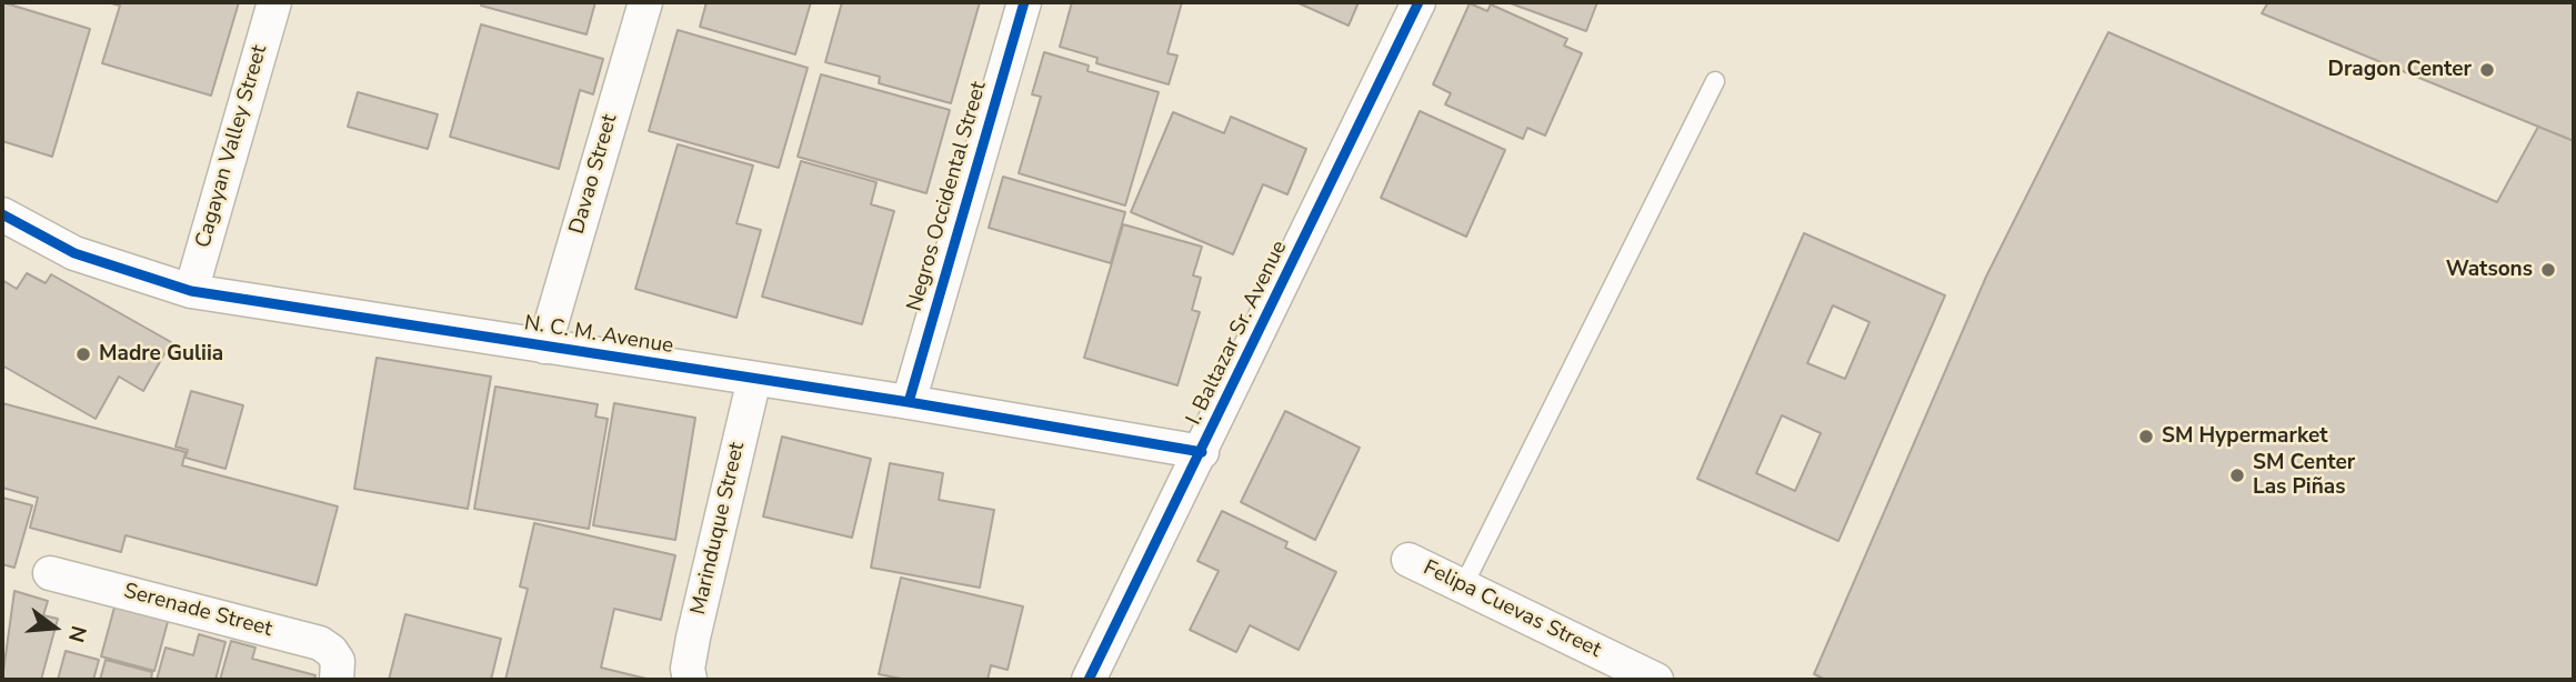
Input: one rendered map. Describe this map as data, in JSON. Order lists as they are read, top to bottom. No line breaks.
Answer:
{"streets":{"street":["Cagayan Valley Street","Davao Street","Negros Occidental Street","I. Baltazar Sr. Avenue","N. C. M. Avenue","Marinduque Street","Felipa Cuevas Street","Serenade Street"]},"crossings":[["Cagayan Valley Street","N. C. M. Avenue"],["Davao Street","N. C. M. Avenue"],["Negros Occidental Street","N. C. M. Avenue"],["I. Baltazar Sr. Avenue","N. C. M. Avenue"],["N. C. M. Avenue","Marinduque Street"]],"places":["Dragon Center","Watsons","Madre Guliia","SM Hypermarket","SM Center Las Piñas"],"north":"right"}
